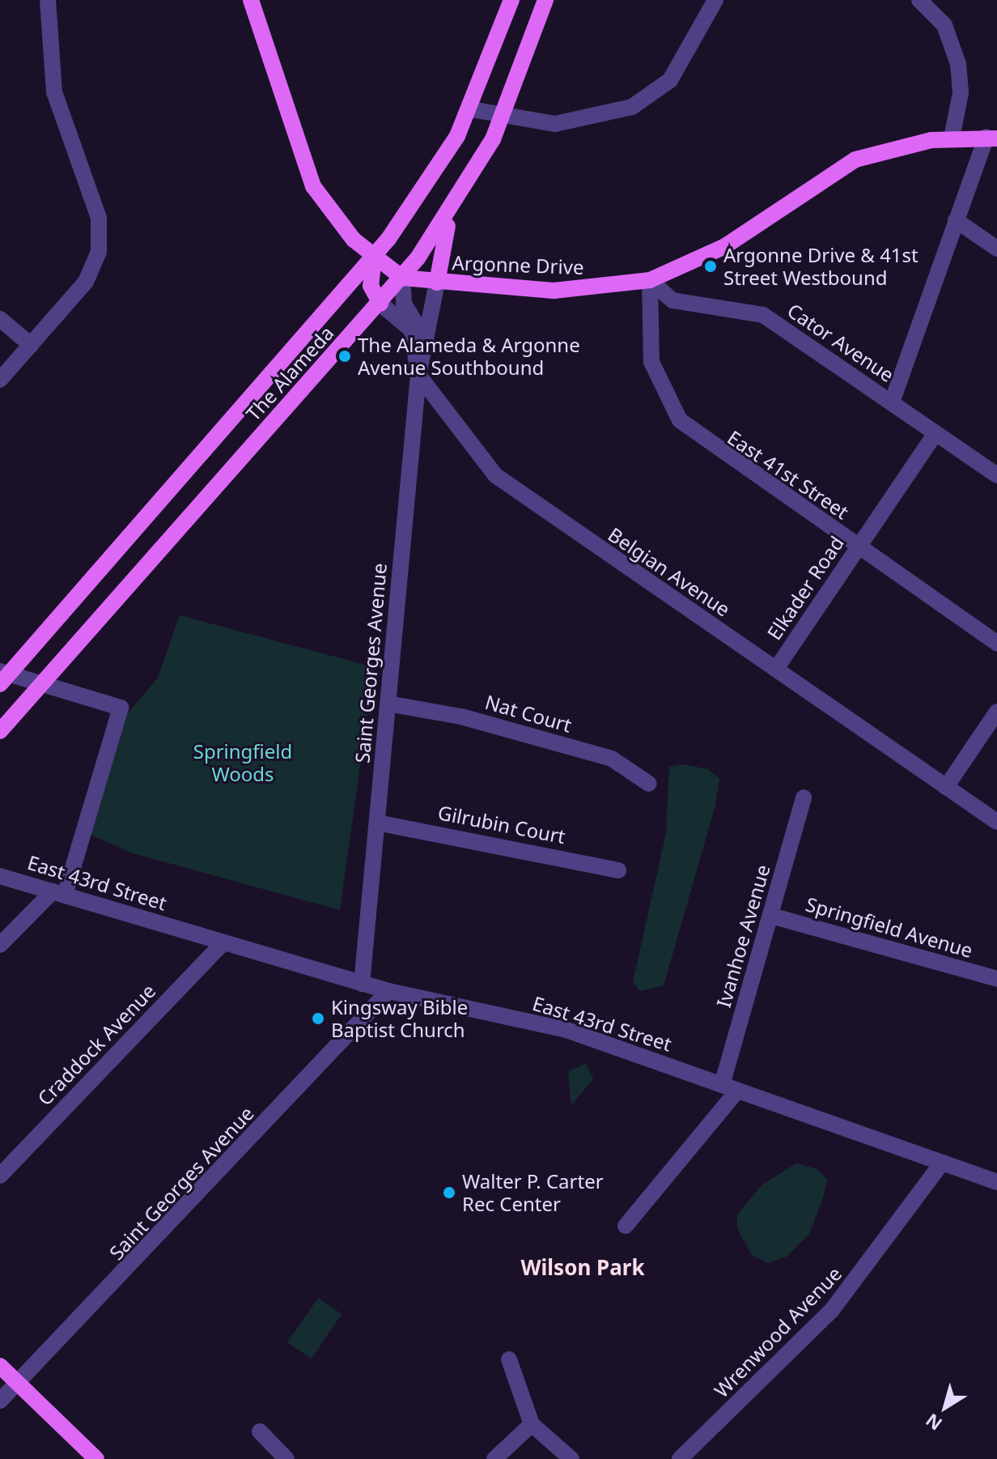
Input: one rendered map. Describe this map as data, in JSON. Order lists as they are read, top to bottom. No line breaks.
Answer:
{"streets":{"main road":["Argonne Drive","The Alameda"],"street":["Cator Avenue","East 41st Street","Belgian Avenue","Elkader Road","Saint Georges Avenue","Nat Court","Gilrubin Court","East 43rd Street","Springfield Avenue","Ivanhoe Avenue","Craddock Avenue","Wrenwood Avenue"]},"crossings":[["Argonne Drive","Cator Avenue"],["Argonne Drive","The Alameda"],["Argonne Drive","East 41st Street"],["Argonne Drive","Saint Georges Avenue"],["Cator Avenue","East 41st Street"],["Cator Avenue","Elkader Road"],["The Alameda","Belgian Avenue"],["East 41st Street","Elkader Road"],["Belgian Avenue","Elkader Road"],["Belgian Avenue","Saint Georges Avenue"],["Saint Georges Avenue","Nat Court"],["Saint Georges Avenue","Gilrubin Court"],["Saint Georges Avenue","East 43rd Street"],["East 43rd Street","Ivanhoe Avenue"],["East 43rd Street","Craddock Avenue"],["East 43rd Street","Wrenwood Avenue"],["Springfield Avenue","Ivanhoe Avenue"]],"districts":["Wilson Park"],"parks":["Springfield Woods"],"places":["Argonne Drive & 41st Street Westbound","The Alameda & Argonne Avenue Southbound","Kingsway Bible Baptist Church","Walter P. Carter Rec Center"],"north":"bottom left"}
